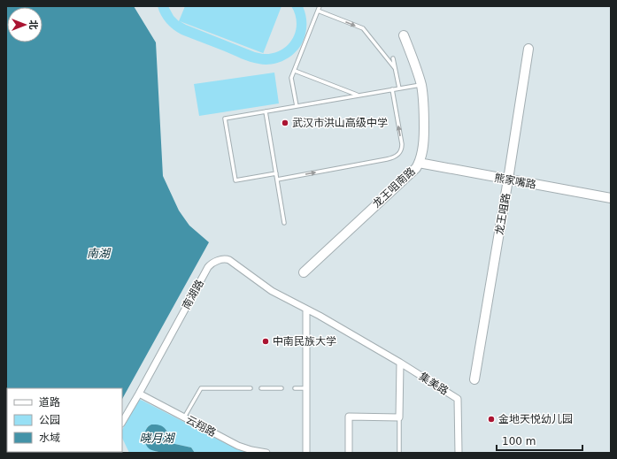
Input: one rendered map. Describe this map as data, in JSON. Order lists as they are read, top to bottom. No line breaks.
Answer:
{"streets":{"street":["熊家嘴路","龙王咀南路","龙王咀路","南湖路","集美路","云翔路"]},"crossings":[["熊家嘴路","龙王咀南路"],["熊家嘴路","龙王咀路"],["南湖路","集美路"],["南湖路","云翔路"]],"water":["南湖","晓月湖"],"places":["武汉市洪山高级中学","中南民族大学","金地天悦幼儿园"],"legend":["道路","公园","水域"],"scale_bar":"100 m","north":"right"}
